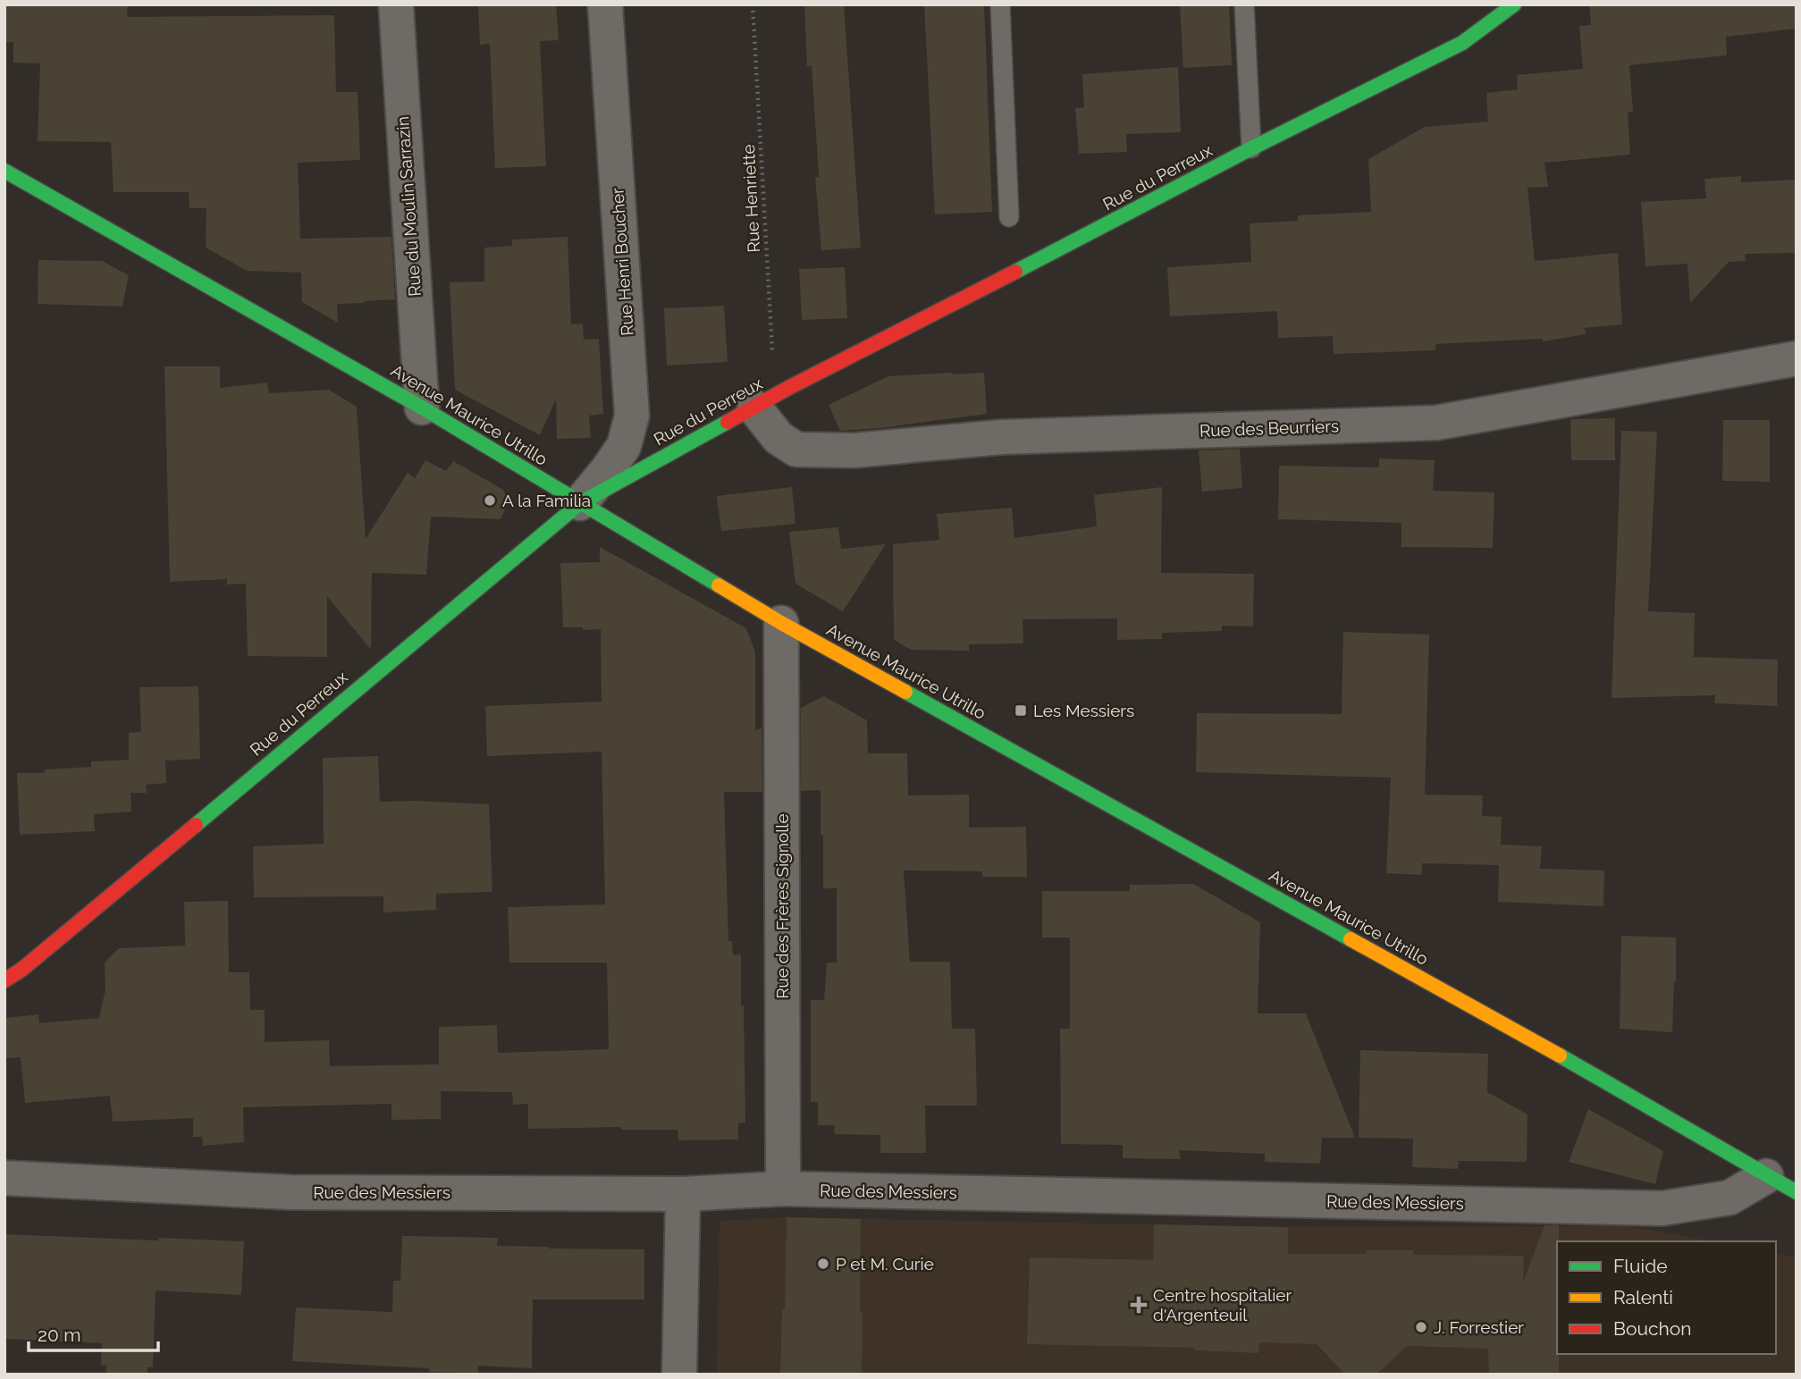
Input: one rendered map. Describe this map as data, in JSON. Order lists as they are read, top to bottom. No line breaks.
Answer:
{"streets":{"street":["Rue du Perreux","Rue du Moulin Sarrazin","Rue Henri Boucher","Avenue Maurice Utrillo","Rue des Beurriers","Rue des Frères Signolle","Rue des Messiers"],"path":["Rue Henriette"]},"crossings":[["Rue du Perreux","Rue Henriette"],["Rue du Perreux","Rue Henri Boucher"],["Rue du Perreux","Avenue Maurice Utrillo"],["Rue du Perreux","Rue des Beurriers"],["Rue du Moulin Sarrazin","Avenue Maurice Utrillo"],["Rue Henri Boucher","Avenue Maurice Utrillo"],["Avenue Maurice Utrillo","Rue des Frères Signolle"],["Avenue Maurice Utrillo","Rue des Messiers"],["Rue des Frères Signolle","Rue des Messiers"]],"places":{"other":["A la Familia","P et M. Curie","J. Forrestier"],"transit":["Les Messiers"],"health":["Centre hospitalier d'Argenteuil"]},"legend":["Fluide","Ralenti","Bouchon"],"scale_bar":"20 m"}
